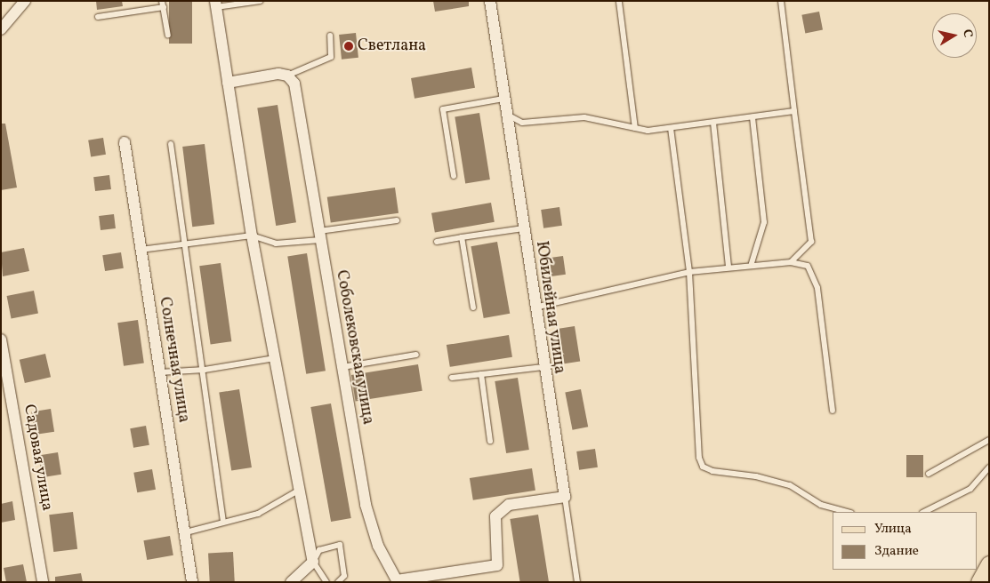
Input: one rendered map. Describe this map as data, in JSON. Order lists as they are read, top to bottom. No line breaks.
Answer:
{"streets":{"street":["Юбилейная улица","Соболековская улица","Солнечная улица","Садовая улица"]},"crossings":[["Юбилейная улица","Соболековская улица"]],"places":["Светлана"],"legend":["Улица","Здание"],"north":"right"}
